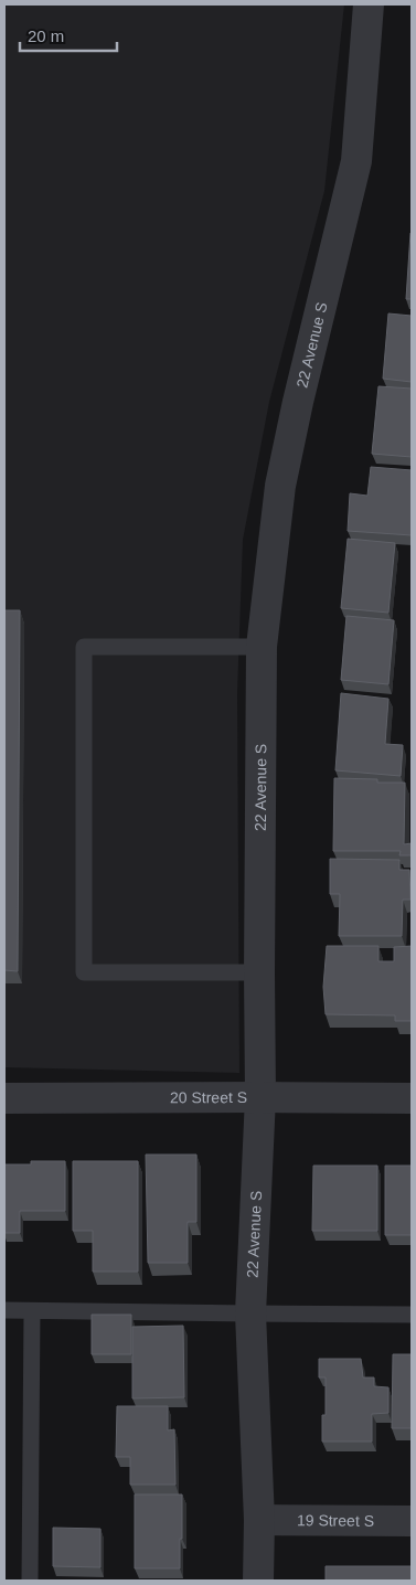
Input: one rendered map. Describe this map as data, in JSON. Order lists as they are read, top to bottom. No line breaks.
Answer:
{"streets":{"street":["22 Avenue S","20 Street S","19 Street S"]},"crossings":[["22 Avenue S","20 Street S"],["22 Avenue S","19 Street S"]],"scale_bar":"20 m"}
